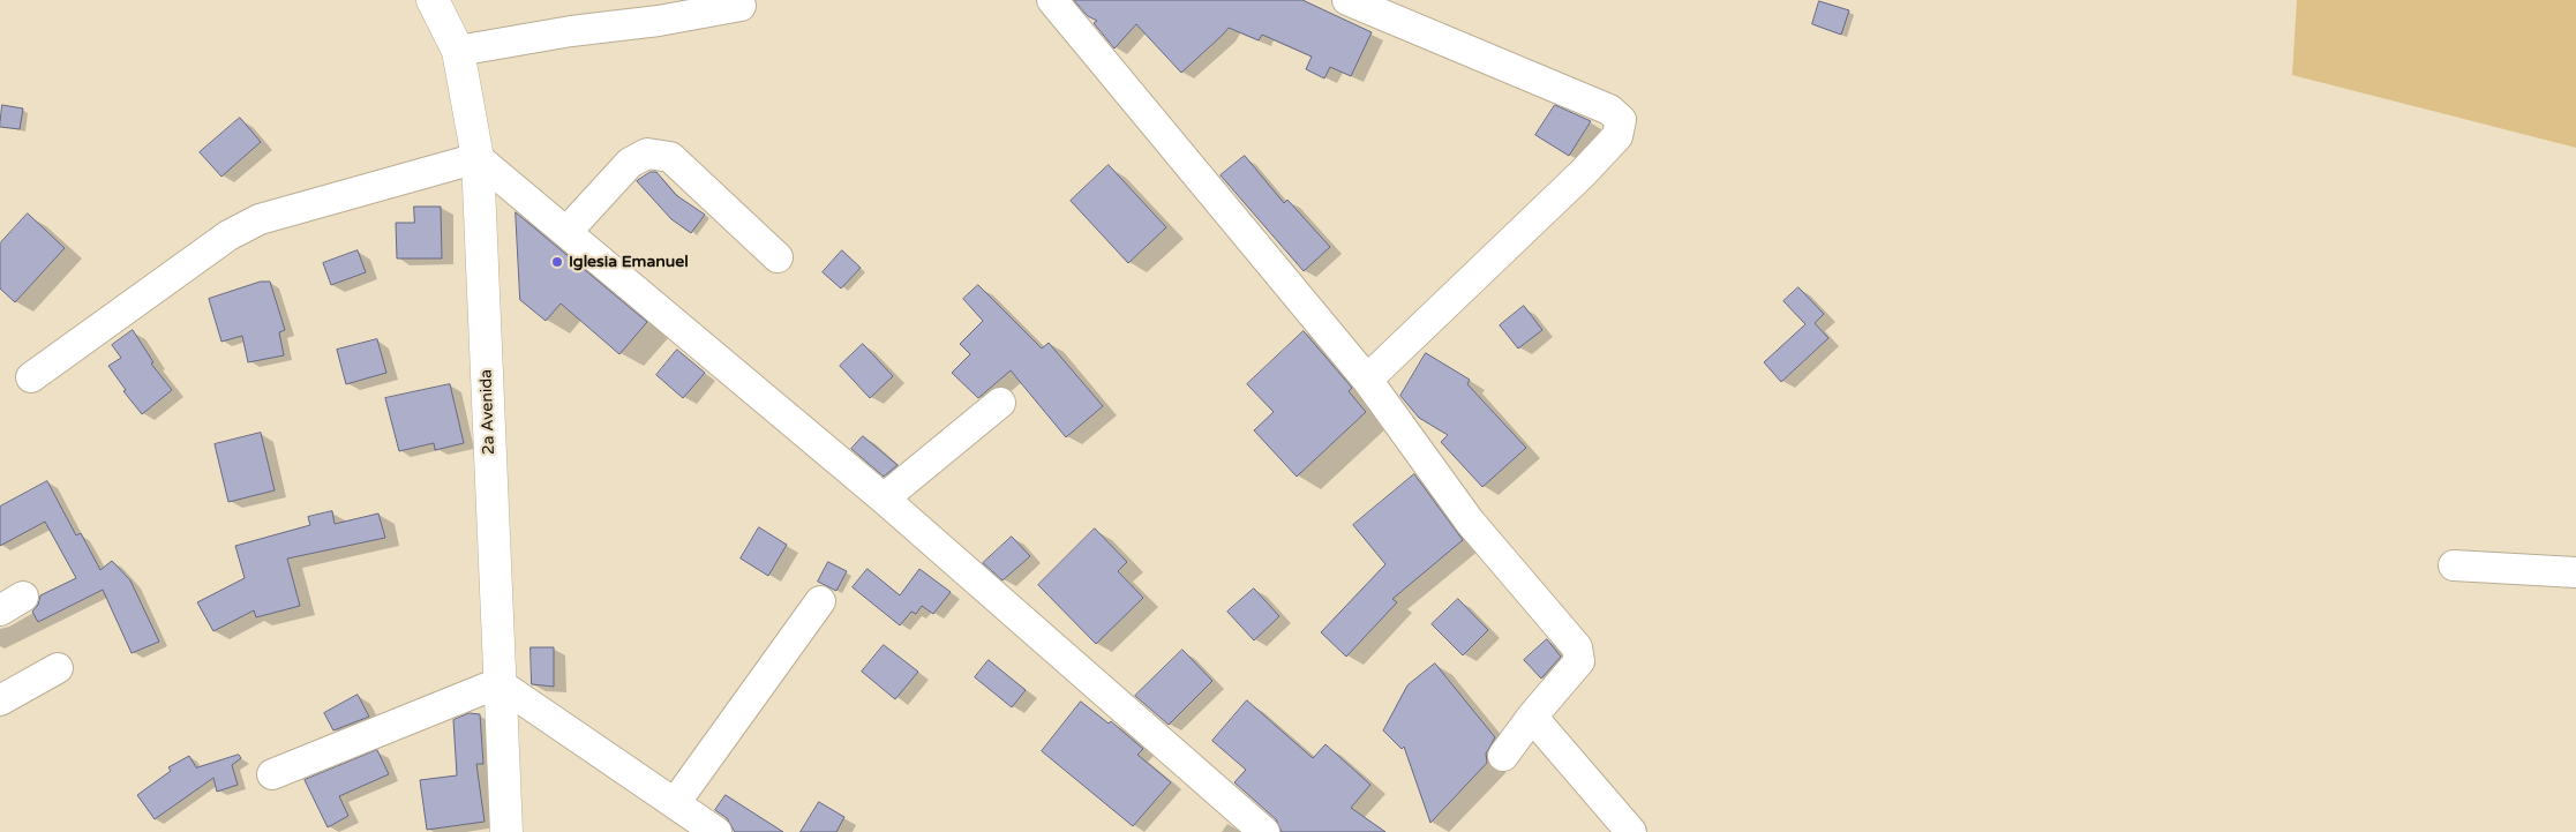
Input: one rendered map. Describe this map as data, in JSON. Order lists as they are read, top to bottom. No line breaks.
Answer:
{"streets":{"street":["2a Avenida"]},"places":["Iglesia Emanuel"]}
